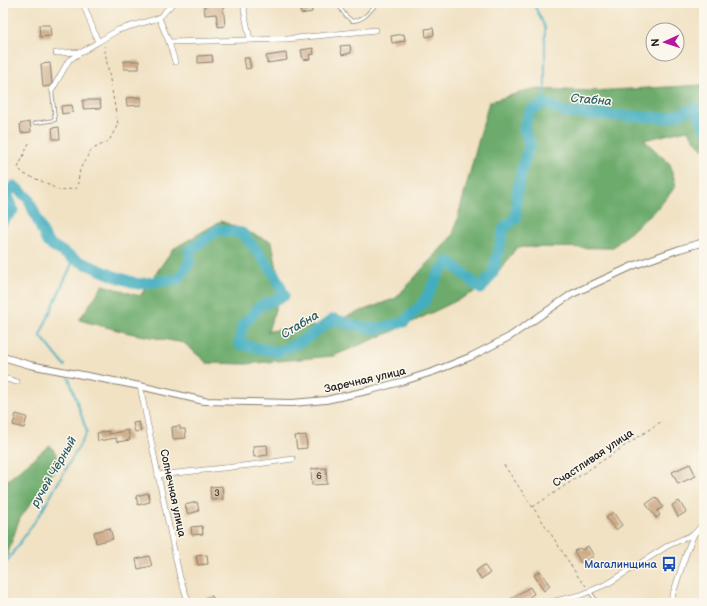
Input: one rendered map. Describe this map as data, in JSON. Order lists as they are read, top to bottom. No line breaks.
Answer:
{"streets":{"street":["Заречная улица","Солнечная улица"],"path":["Счастливая улица"]},"crossings":[["Заречная улица","Солнечная улица"]],"water":["Стабна","ручей Чёрный"],"places":{"bus stop":["Магалинщина"]},"house_numbers":["6","3"],"north":"left"}
